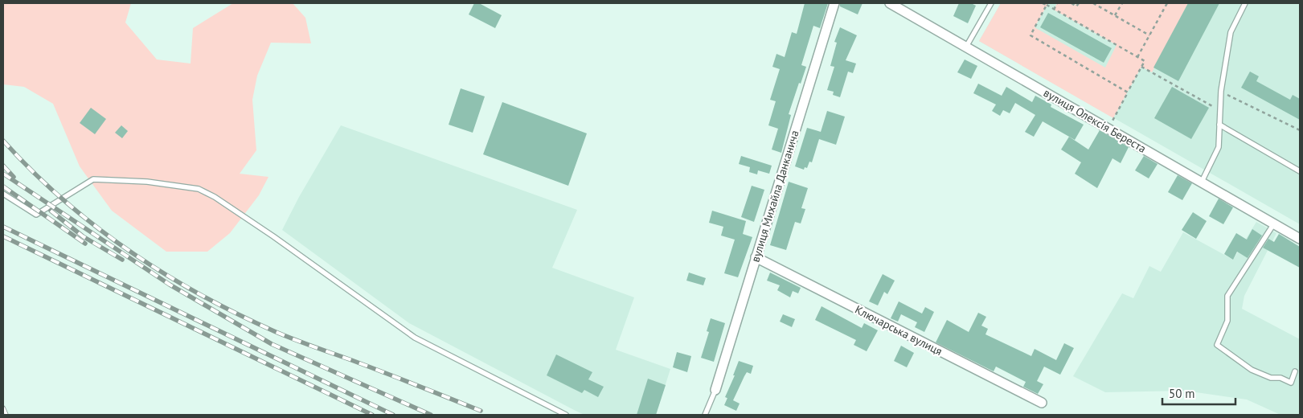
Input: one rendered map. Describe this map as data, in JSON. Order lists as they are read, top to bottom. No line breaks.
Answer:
{"streets":{"street":["вулиця Олексія Береста","вулиця Михайла Данканича","Ключарська вулиця"]},"crossings":[["вулиця Михайла Данканича","Ключарська вулиця"]],"scale_bar":"50 m"}
